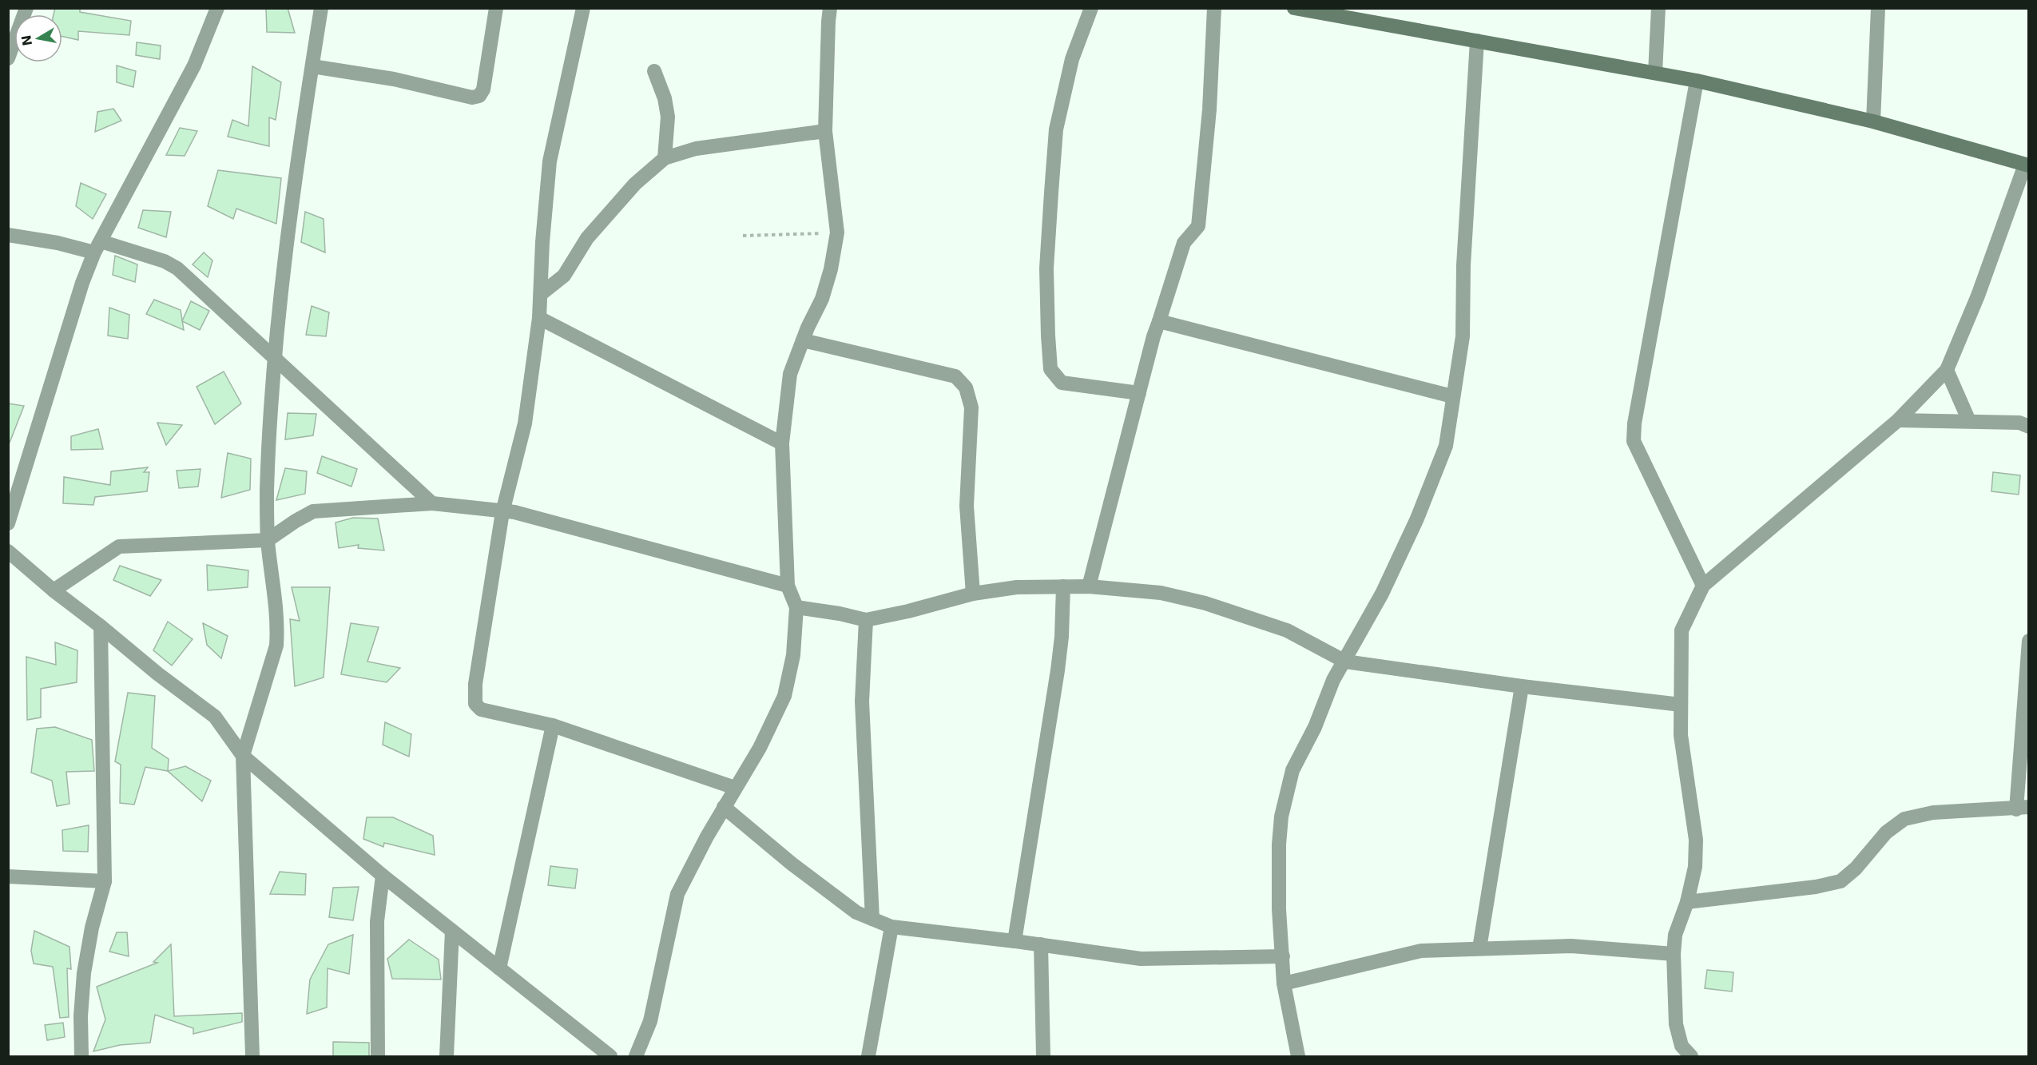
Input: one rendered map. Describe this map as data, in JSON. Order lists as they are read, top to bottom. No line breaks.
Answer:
{"north":"left"}
